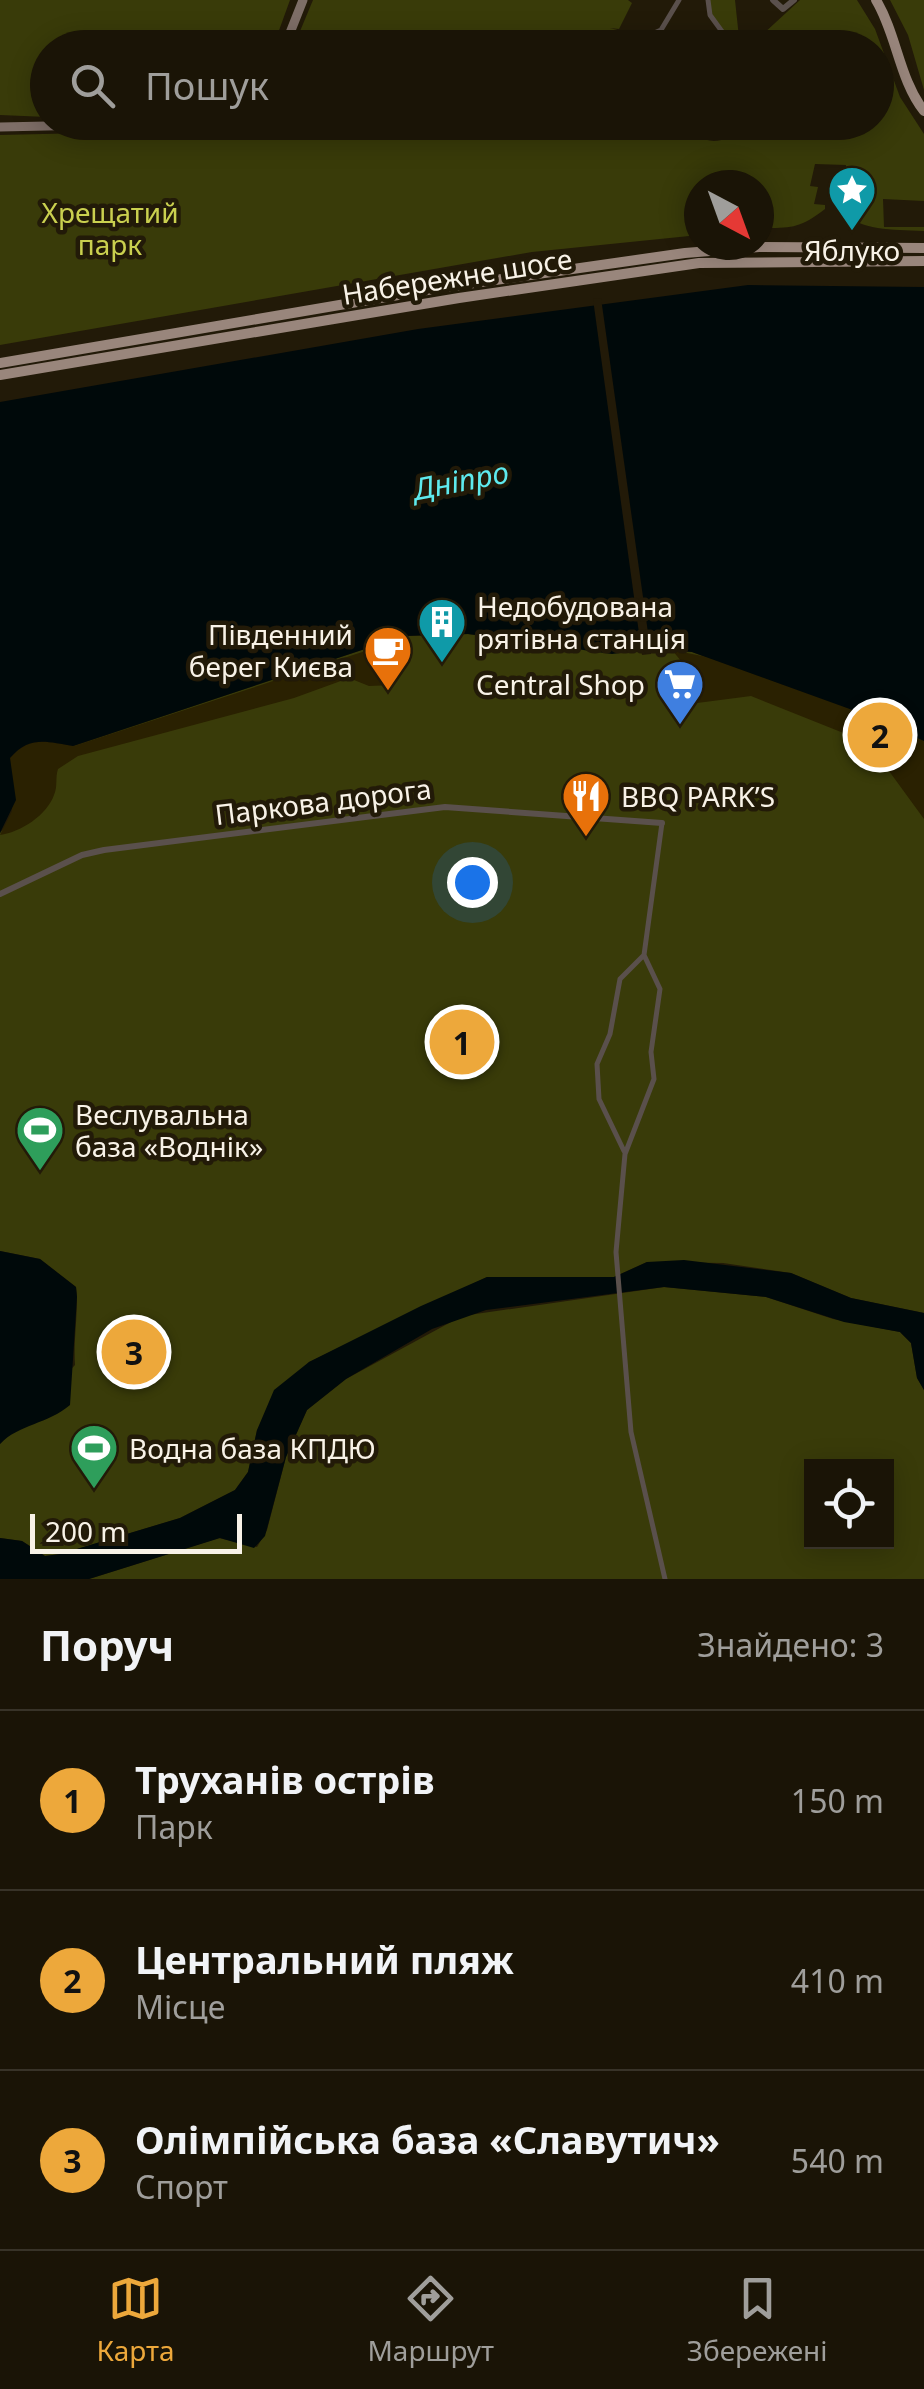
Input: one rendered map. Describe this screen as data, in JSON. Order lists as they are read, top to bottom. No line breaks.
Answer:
{"streets":{"main road":["Набережне шосе"],"street":["Паркова дорога"]},"water":["Дніпро"],"parks":["Хрещатий парк"],"places":{"place":["Яблуко"],"building":["Недобудована рятівна станція"],"cafe":["Південний берег Києва"],"supermarket":["Central Shop"],"restaurant":["BBQ PARK’S"],"sports":["Веслувальна база «Воднік»","Водна база КПДЮ"]},"scale_bar":"200 m","north":"bottom right","page":{"search":"Пошук","pins":["2","1","3"],"scale":"200 m","heading":["Поруч","Знайдено: 3"],"list":[{"mark":"1","name":"Труханів острів","note":"Парк","value":"150 m"},{"mark":"2","name":"Центральний пляж","note":"Місце","value":"410 m"},{"mark":"3","name":"Олімпійська база «Славутич»","note":"Спорт","value":"540 m"}],"nav":["Карта","Маршрут","Збережені"]}}
